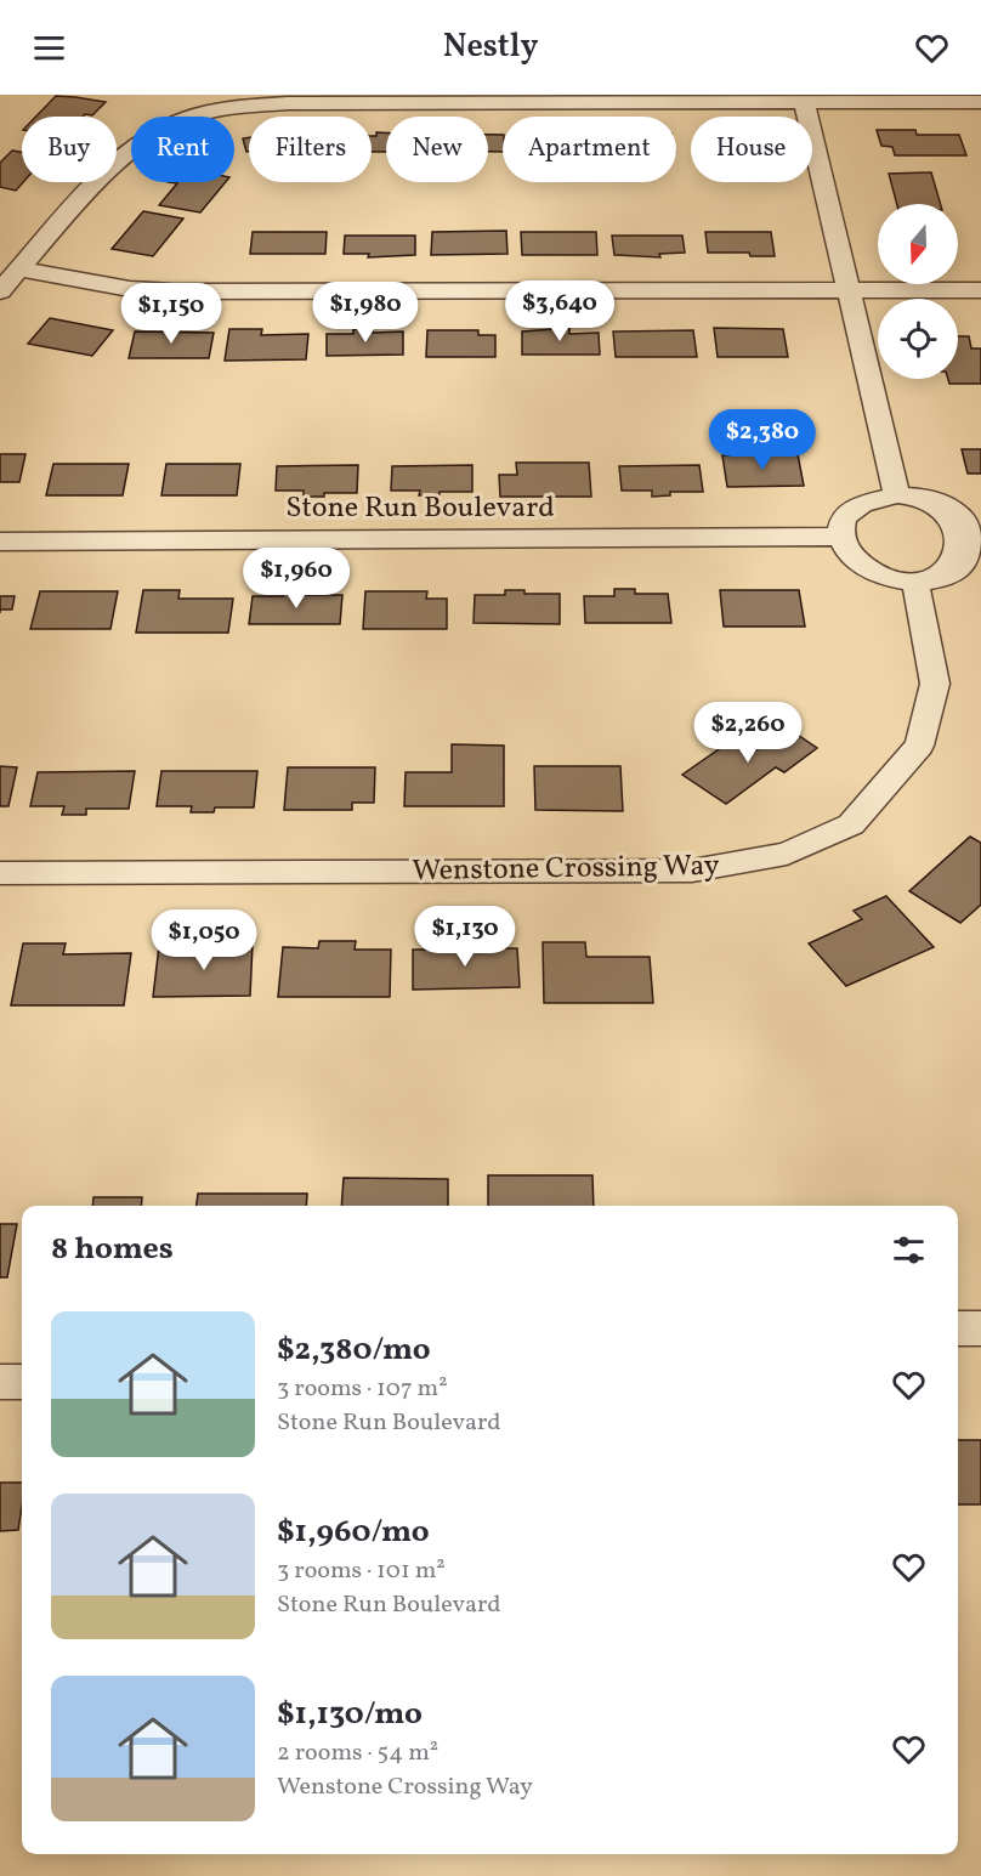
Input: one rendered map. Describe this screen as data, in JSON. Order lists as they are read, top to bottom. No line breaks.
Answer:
{"streets":{"street":["Stone Run Boulevard","Wenstone Crossing Way"]},"crossings":[["Stone Run Boulevard","Wenstone Crossing Way"]],"north":"bottom","page":{"header":"Nestly","chip":["Buy","Rent","Filters","New","Apartment","House"],"price":["$3,640","$1,980","$1,150","$2,380","$1,960","$2,260","$1,130","$1,050"],"heading":"8 homes","list":[{"name":"$2,380/mo","note":"3 rooms · 107 m² · Stone Run Boulevard"},{"name":"$1,960/mo","note":"3 rooms · 101 m² · Stone Run Boulevard"},{"name":"$1,130/mo","note":"2 rooms · 54 m² · Wenstone Crossing Way"}]}}
